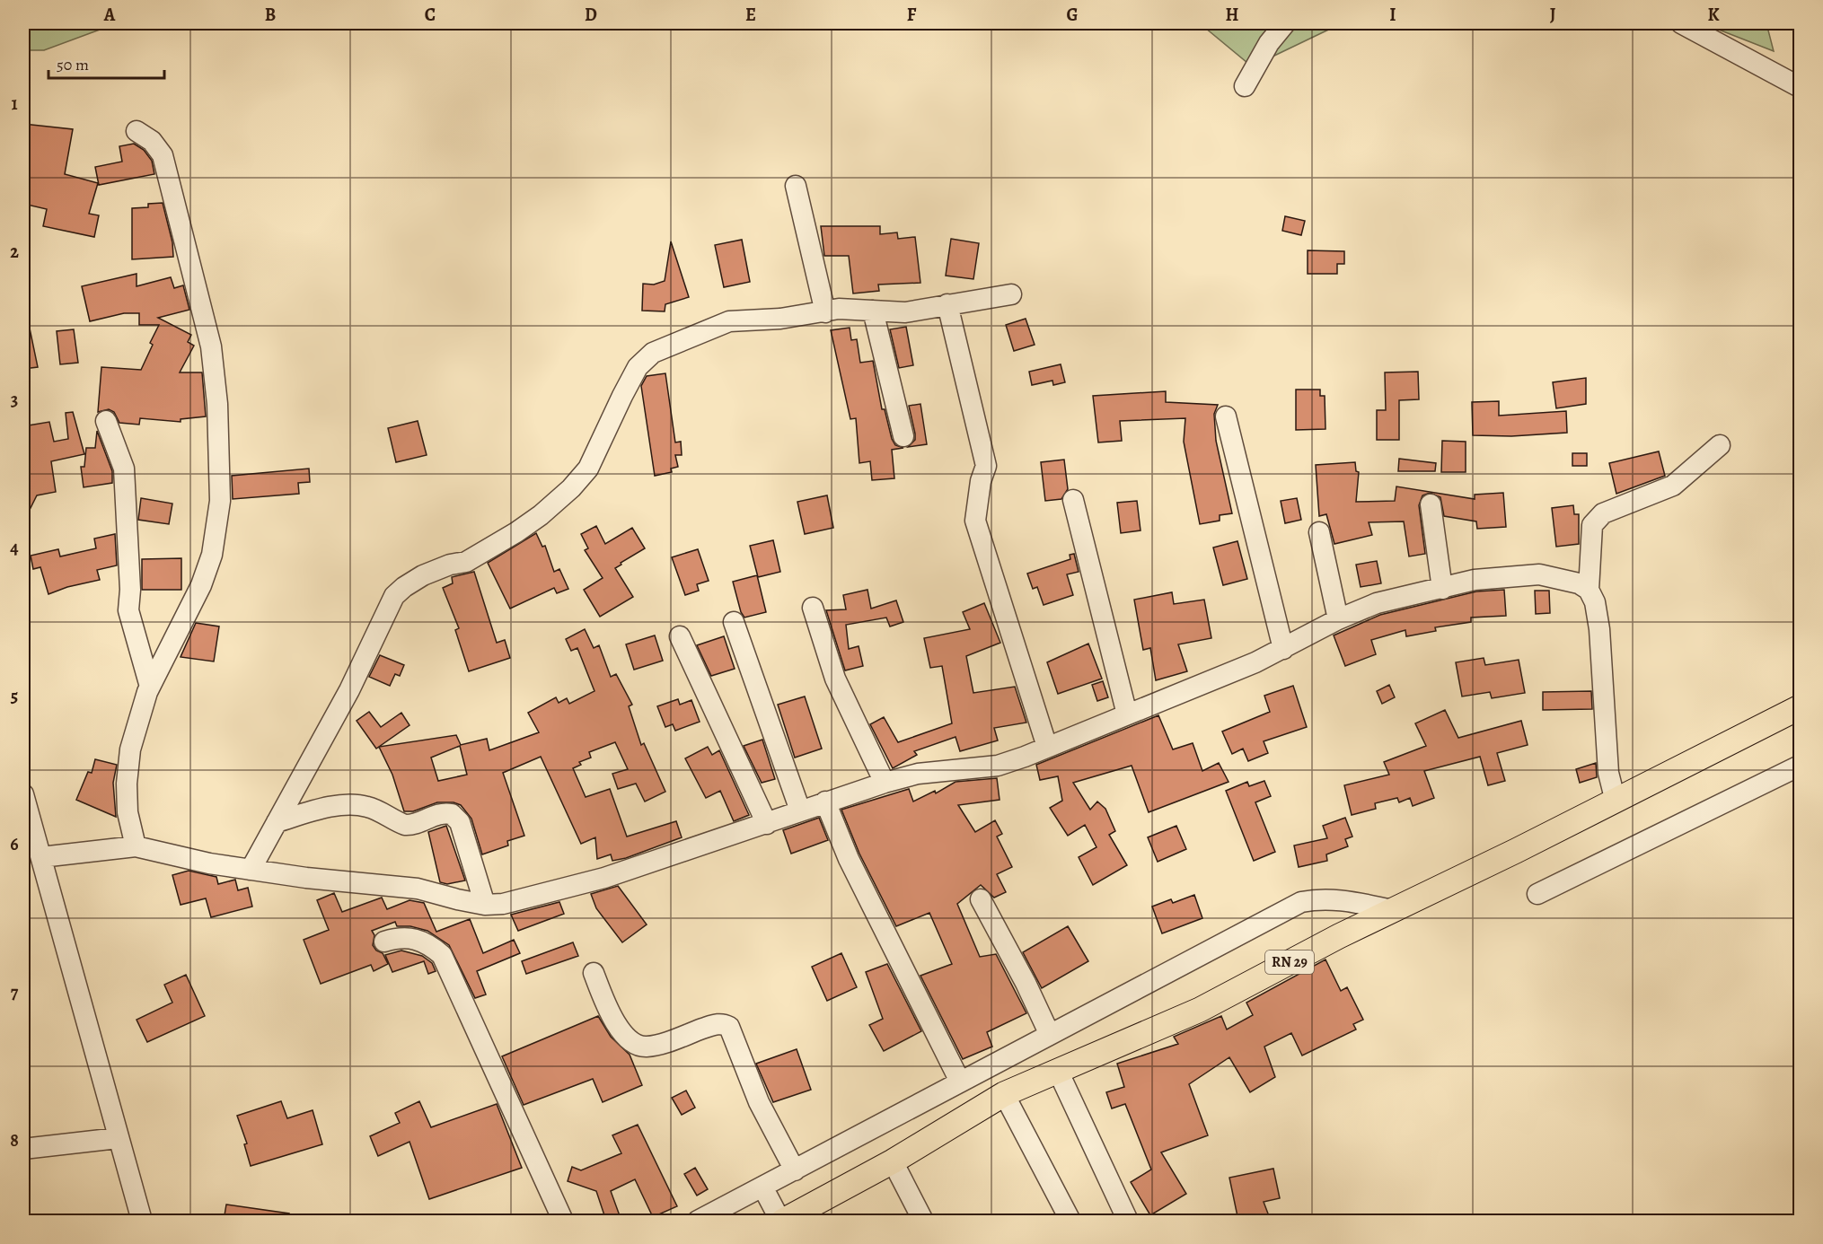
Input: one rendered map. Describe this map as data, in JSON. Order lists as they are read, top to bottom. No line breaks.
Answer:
{"streets":{"main road":["RN 29"]},"scale_bar":"50 m","grid":{"columns":["A","B","C","D","E","F","G","H","I","J","K"],"rows":["1","2","3","4","5","6","7","8"]}}
